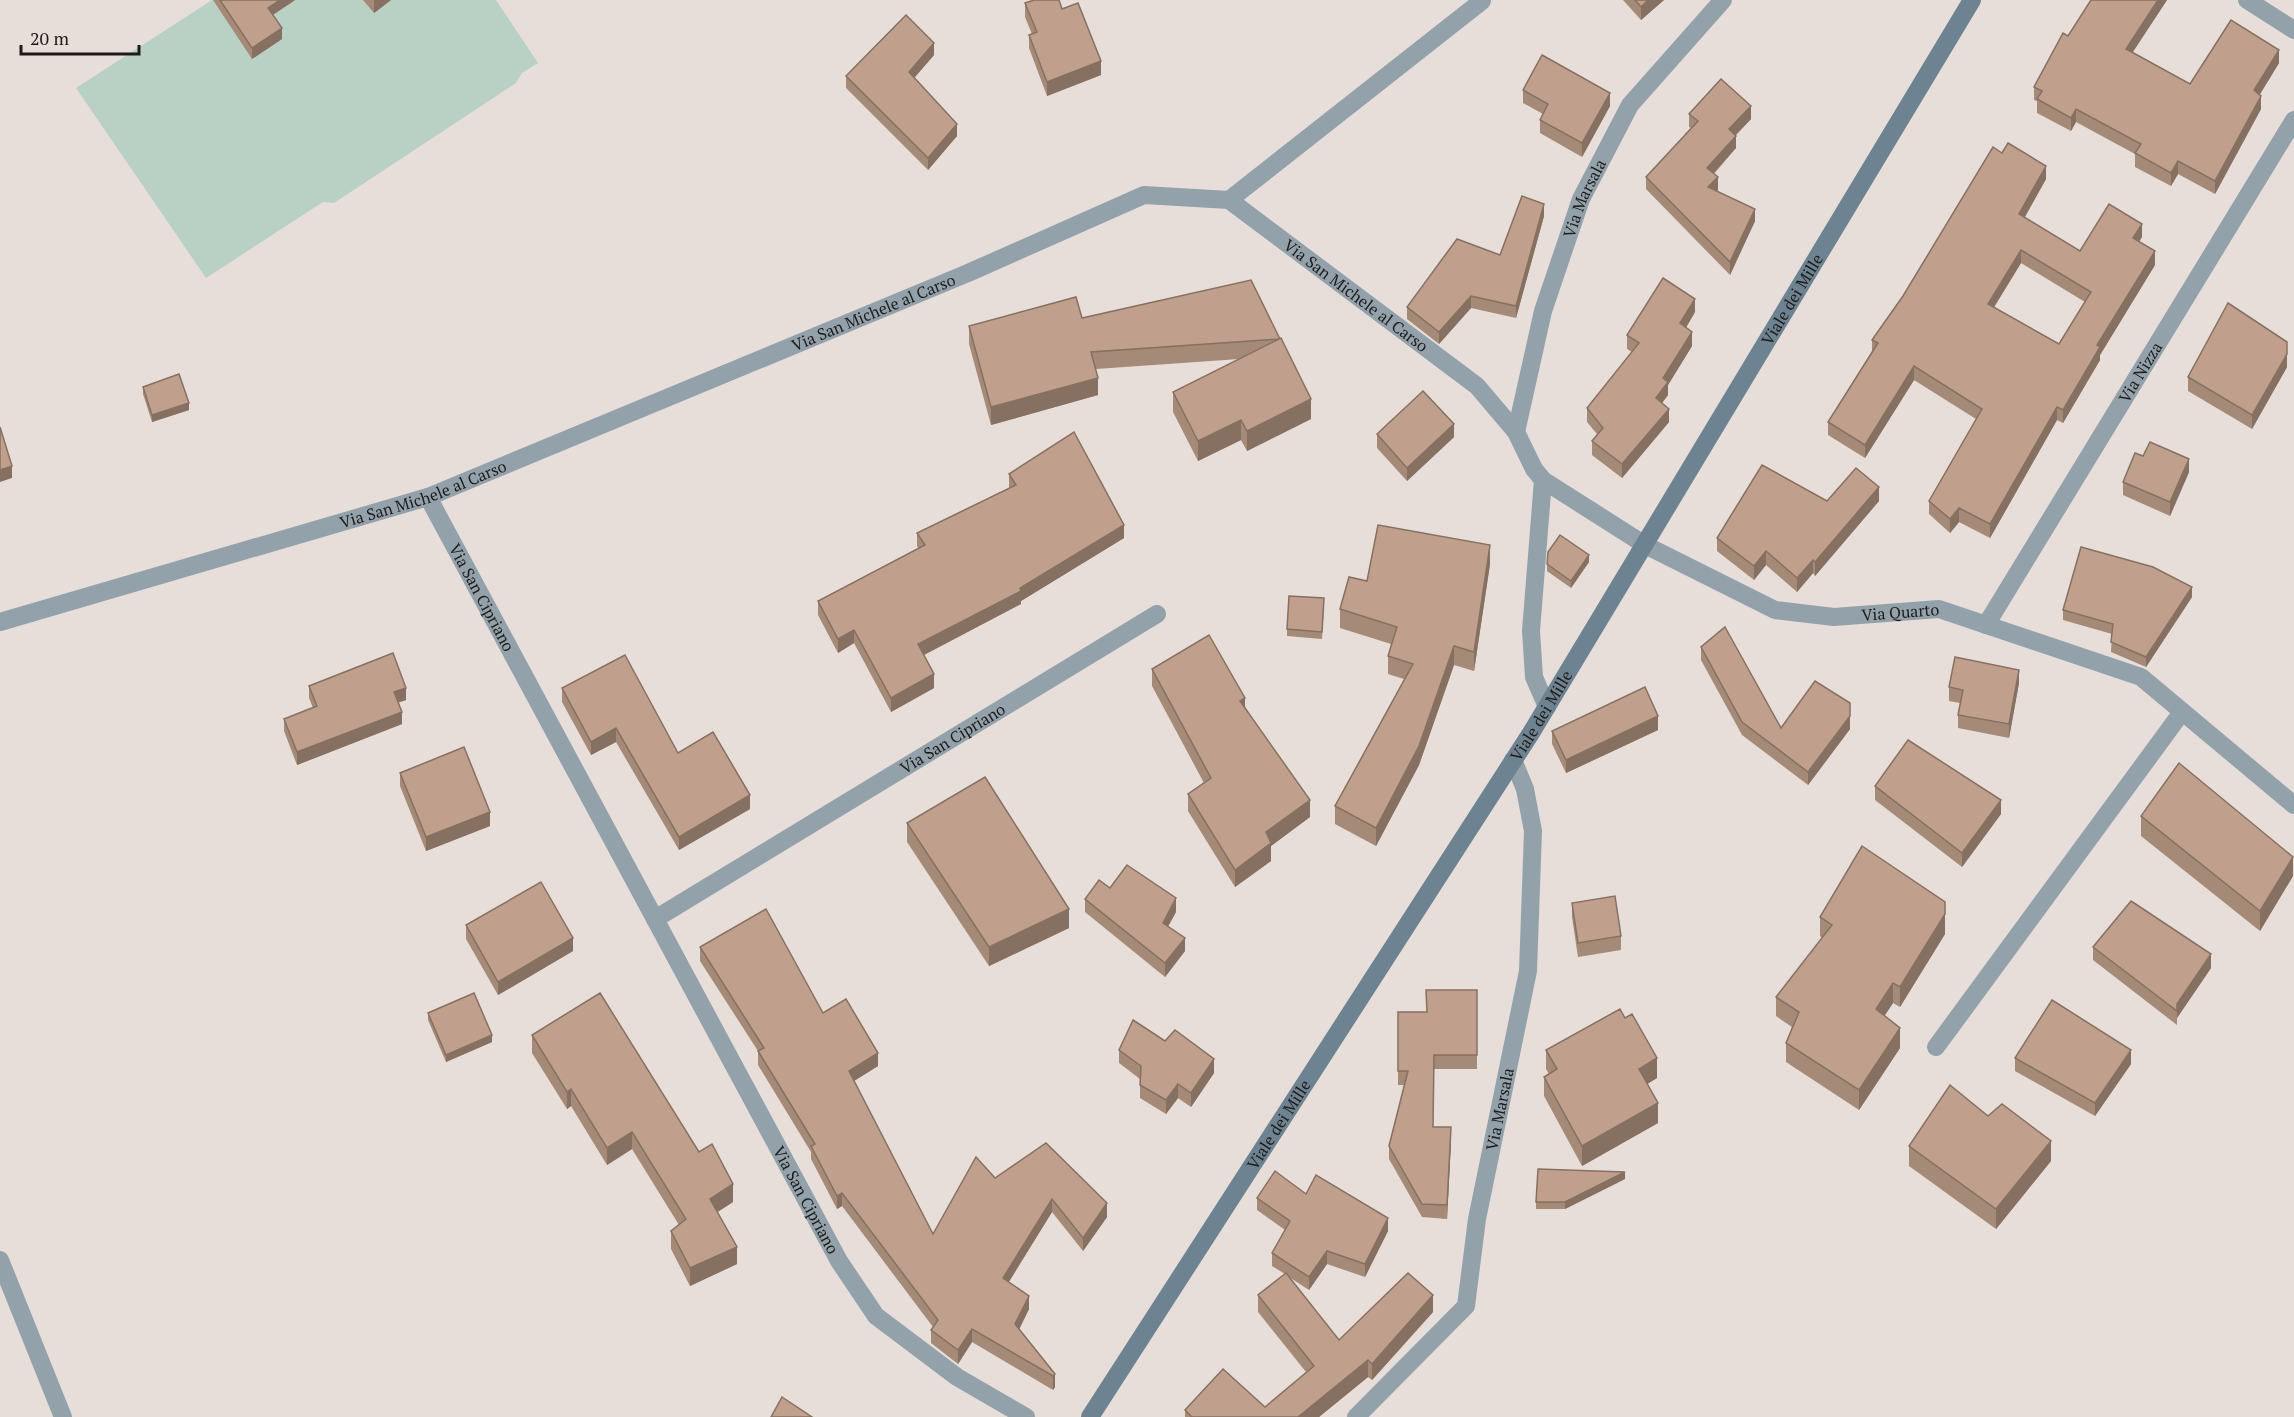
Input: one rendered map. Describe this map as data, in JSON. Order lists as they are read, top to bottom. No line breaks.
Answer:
{"streets":{"main road":["Viale dei Mille"],"street":["Via Marsala","Via San Michele al Carso","Via Nizza","Via San Cipriano","Via Quarto"]},"crossings":[["Via Marsala","Via San Michele al Carso"],["Via Marsala","Viale dei Mille"],["Via San Michele al Carso","Viale dei Mille"],["Via San Michele al Carso","Via San Cipriano"],["Via San Michele al Carso","Via Quarto"],["Viale dei Mille","Via Quarto"],["Via Nizza","Via Quarto"]],"scale_bar":"20 m"}
